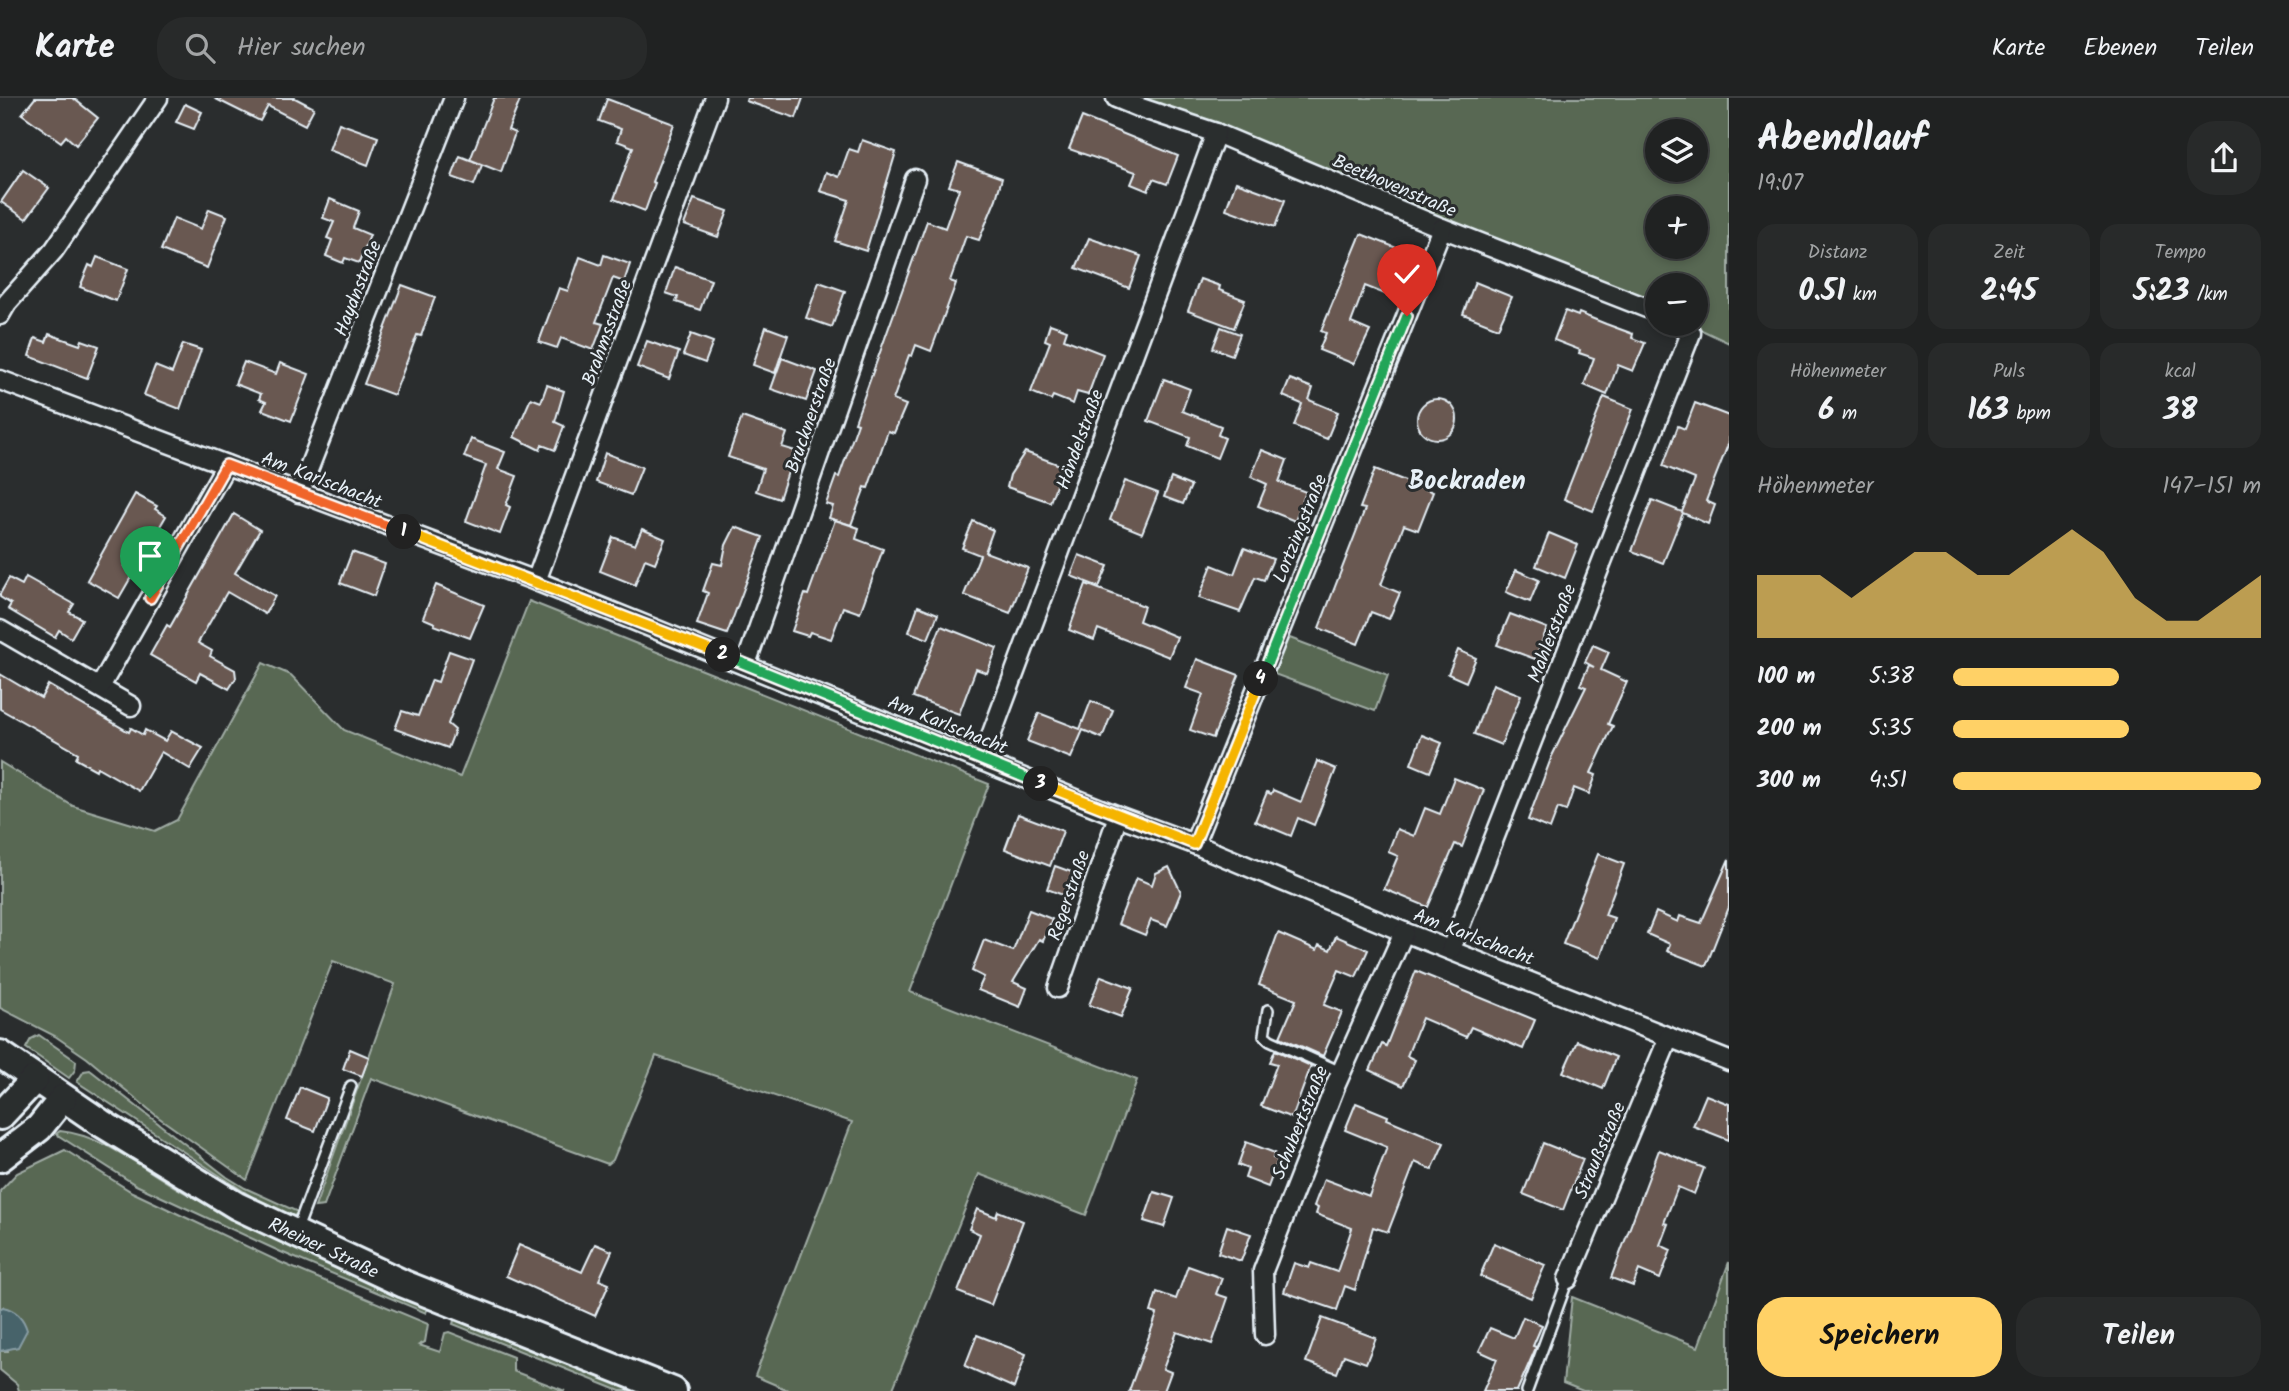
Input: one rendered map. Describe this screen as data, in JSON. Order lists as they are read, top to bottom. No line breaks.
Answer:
{"streets":{"main road":["Rheiner Straße"],"street":["Beethovenstraße","Haydnstraße","Brahmsstraße","Brucknerstraße","Händelstraße","Am Karlschacht","Lortzingstraße","Mahlerstraße","Regerstraße","Schubertstraße","Straußstraße"]},"crossings":[["Beethovenstraße","Händelstraße"],["Beethovenstraße","Lortzingstraße"],["Haydnstraße","Am Karlschacht"],["Brahmsstraße","Am Karlschacht"],["Brucknerstraße","Am Karlschacht"],["Händelstraße","Am Karlschacht"],["Am Karlschacht","Lortzingstraße"],["Am Karlschacht","Mahlerstraße"],["Am Karlschacht","Regerstraße"],["Am Karlschacht","Schubertstraße"],["Am Karlschacht","Straußstraße"]],"districts":["Bockraden"],"page":{"header":"Karte","search":"Hier suchen","nav":["Karte","Ebenen","Teilen"],"heading":["Abendlauf","19:07"],"map_buttons":["+","−"],"stats":[["Distanz","0.51 km"],["Zeit","2:45"],["Tempo","5:23 /km"],["Höhenmeter","6 m"],["Puls","163 bpm"],["kcal","38"]],"chart":["Höhenmeter","147–151 m"],"pins":["1","2","4","3"],"list":[{"name":"100 m","note":"5:38"},{"name":"200 m","note":"5:35"},{"name":"300 m","note":"4:51"}],"buttons":["Speichern","Teilen"]}}
